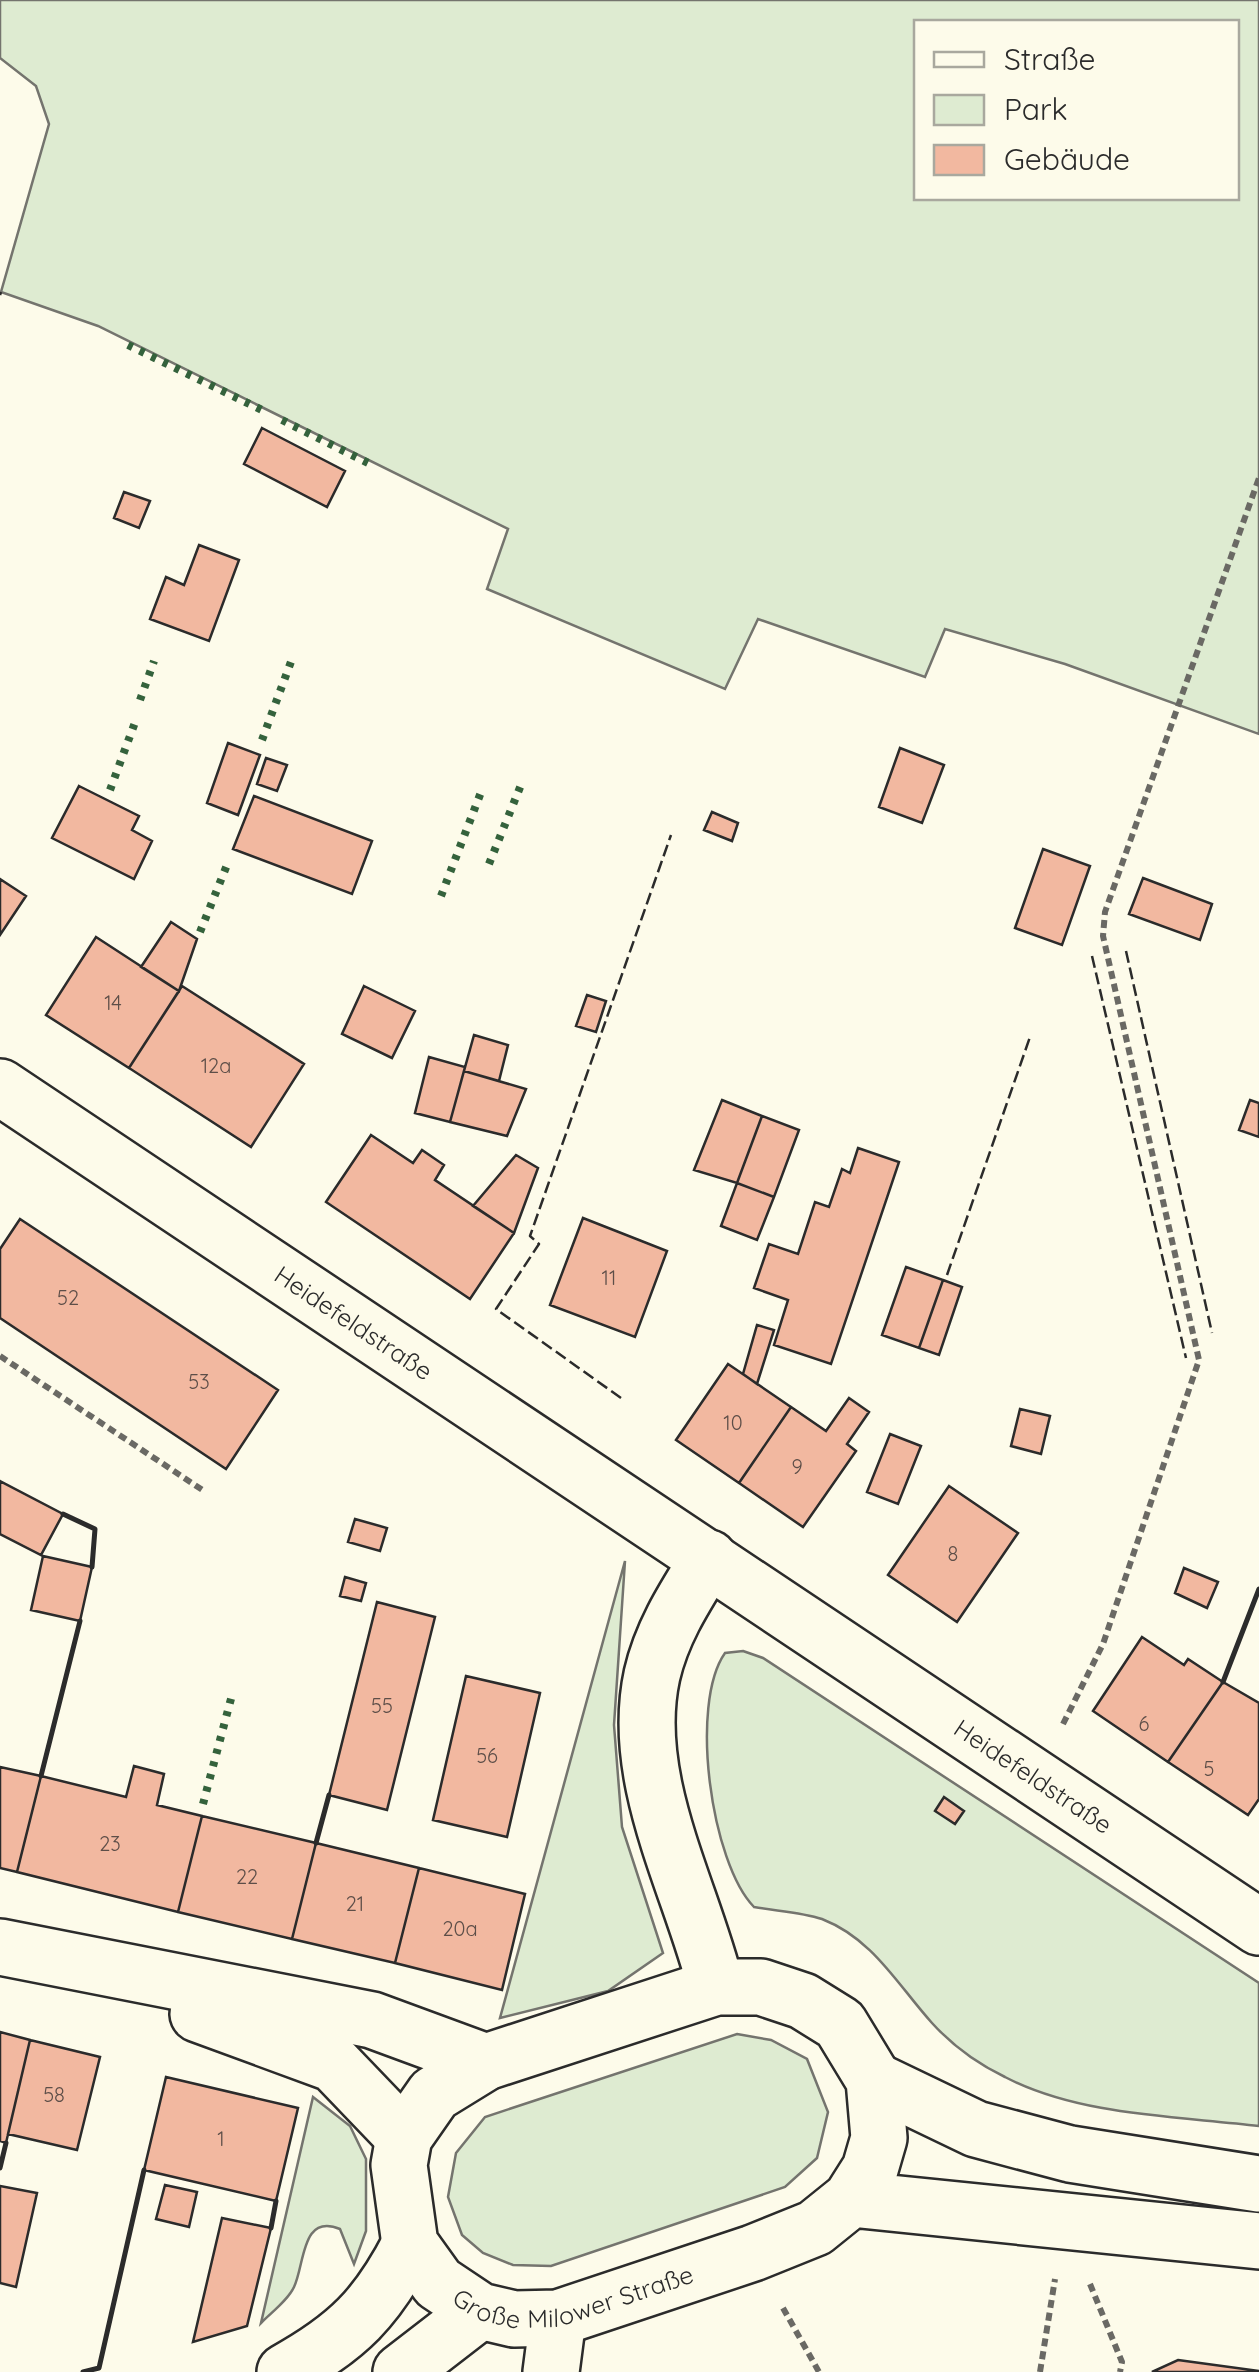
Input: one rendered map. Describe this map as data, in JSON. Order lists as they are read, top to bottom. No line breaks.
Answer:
{"streets":{"main road":["Heidefeldstraße","Große Milower Straße"]},"house_numbers":["14","12a","11","52","53","10","9","8","55","6","56","5","23","22","21","20a","58","1"],"legend":["Straße","Park","Gebäude"]}
